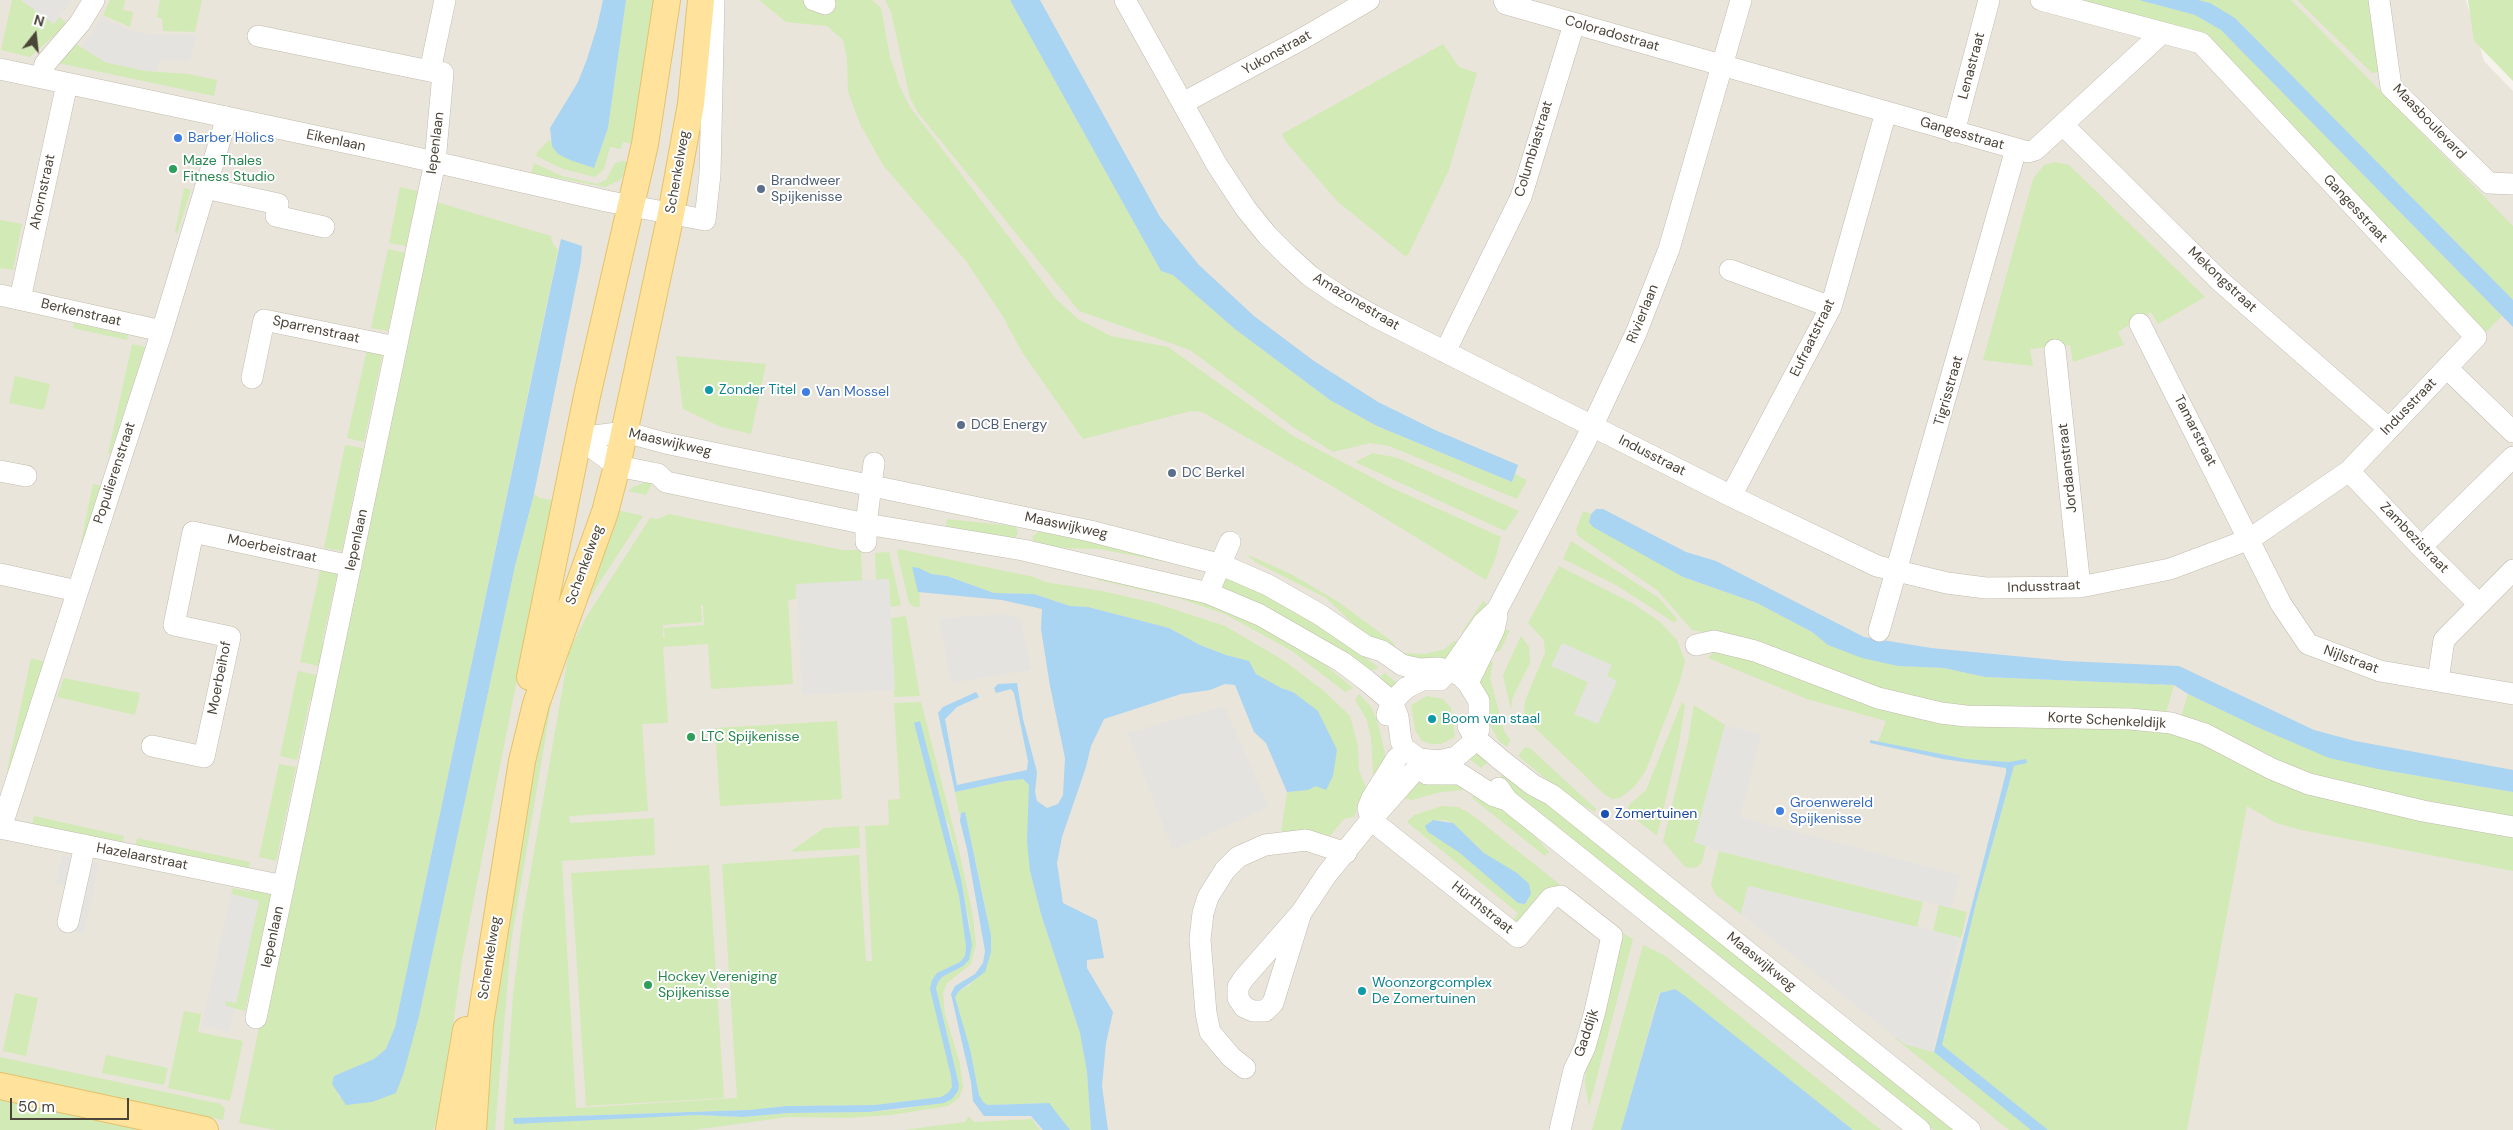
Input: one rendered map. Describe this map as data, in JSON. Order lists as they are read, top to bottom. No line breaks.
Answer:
{"streets":{"main road":["Schenkelweg"],"street":["Coloradostraat","Yukonstraat","Lenastraat","Maasboulevard","Gangesstraat","Eikenlaan","Iepenlaan","Columbiastraat","Ahornstraat","Mekongstraat","Amazonestraat","Berkenstraat","Rivierlaan","Sparrenstraat","Eufraatstraat","Tigrisstraat","Indusstraat","Tamarstraat","Maaswijkweg","Jordaanstraat","Populierenstraat","Zambezistraat","Moerbeistraat","Nijlstraat","Moerbeihof","Korte Schenkeldijk","Hazelaarstraat","Hürthstraat","Gaddijk"]},"crossings":[["Coloradostraat","Gangesstraat"],["Coloradostraat","Columbiastraat"],["Coloradostraat","Rivierlaan"],["Yukonstraat","Amazonestraat"],["Lenastraat","Gangesstraat"],["Gangesstraat","Mekongstraat"],["Gangesstraat","Rivierlaan"],["Gangesstraat","Eufraatstraat"],["Gangesstraat","Tigrisstraat"],["Gangesstraat","Indusstraat"],["Eikenlaan","Iepenlaan"],["Eikenlaan","Schenkelweg"],["Eikenlaan","Ahornstraat"],["Eikenlaan","Populierenstraat"],["Iepenlaan","Sparrenstraat"],["Iepenlaan","Moerbeistraat"],["Iepenlaan","Hazelaarstraat"],["Columbiastraat","Amazonestraat"],["Schenkelweg","Maaswijkweg"],["Ahornstraat","Berkenstraat"],["Mekongstraat","Indusstraat"],["Amazonestraat","Rivierlaan"],["Amazonestraat","Indusstraat"],["Berkenstraat","Populierenstraat"],["Rivierlaan","Indusstraat"],["Eufraatstraat","Indusstraat"],["Tigrisstraat","Indusstraat"],["Indusstraat","Tamarstraat"],["Indusstraat","Jordaanstraat"],["Indusstraat","Zambezistraat"],["Indusstraat","Nijlstraat"],["Tamarstraat","Nijlstraat"],["Populierenstraat","Hazelaarstraat"],["Moerbeistraat","Moerbeihof"],["Hürthstraat","Gaddijk"]],"places":["Barber Holics","Maze Thales Fitness Studio","Brandweer Spijkenisse","Zonder Titel","Van Mossel","DCB Energy","DC Berkel","Boom van staal","LTC Spijkenisse","Groenwereld Spijkenisse","Zomertuinen","Hockey Vereniging Spijkenisse","Woonzorgcomplex De Zomertuinen"],"scale_bar":"50 m","north":"top"}
